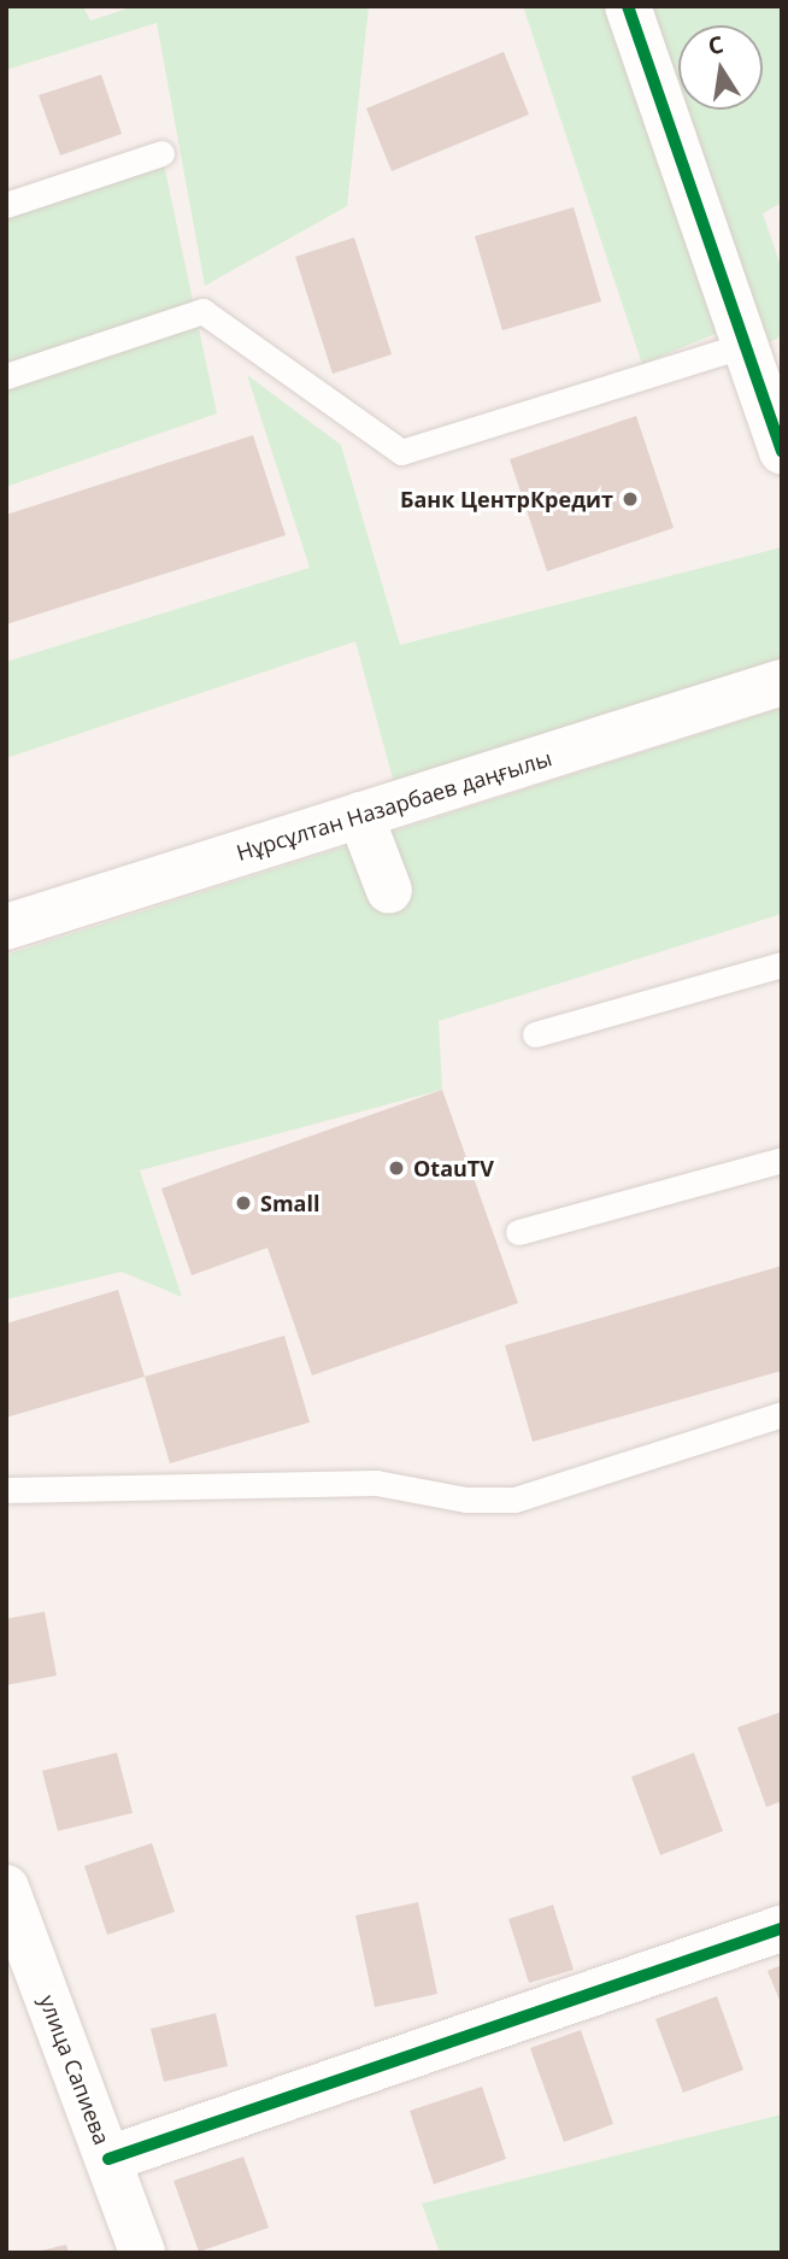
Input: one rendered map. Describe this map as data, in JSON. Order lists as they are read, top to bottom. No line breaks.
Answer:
{"streets":{"street":["Нұрсұлтан Назарбаев даңғылы","улица Сапиева"]},"places":["Банк ЦентрКредит","OtauTV","Small"],"north":"top"}
